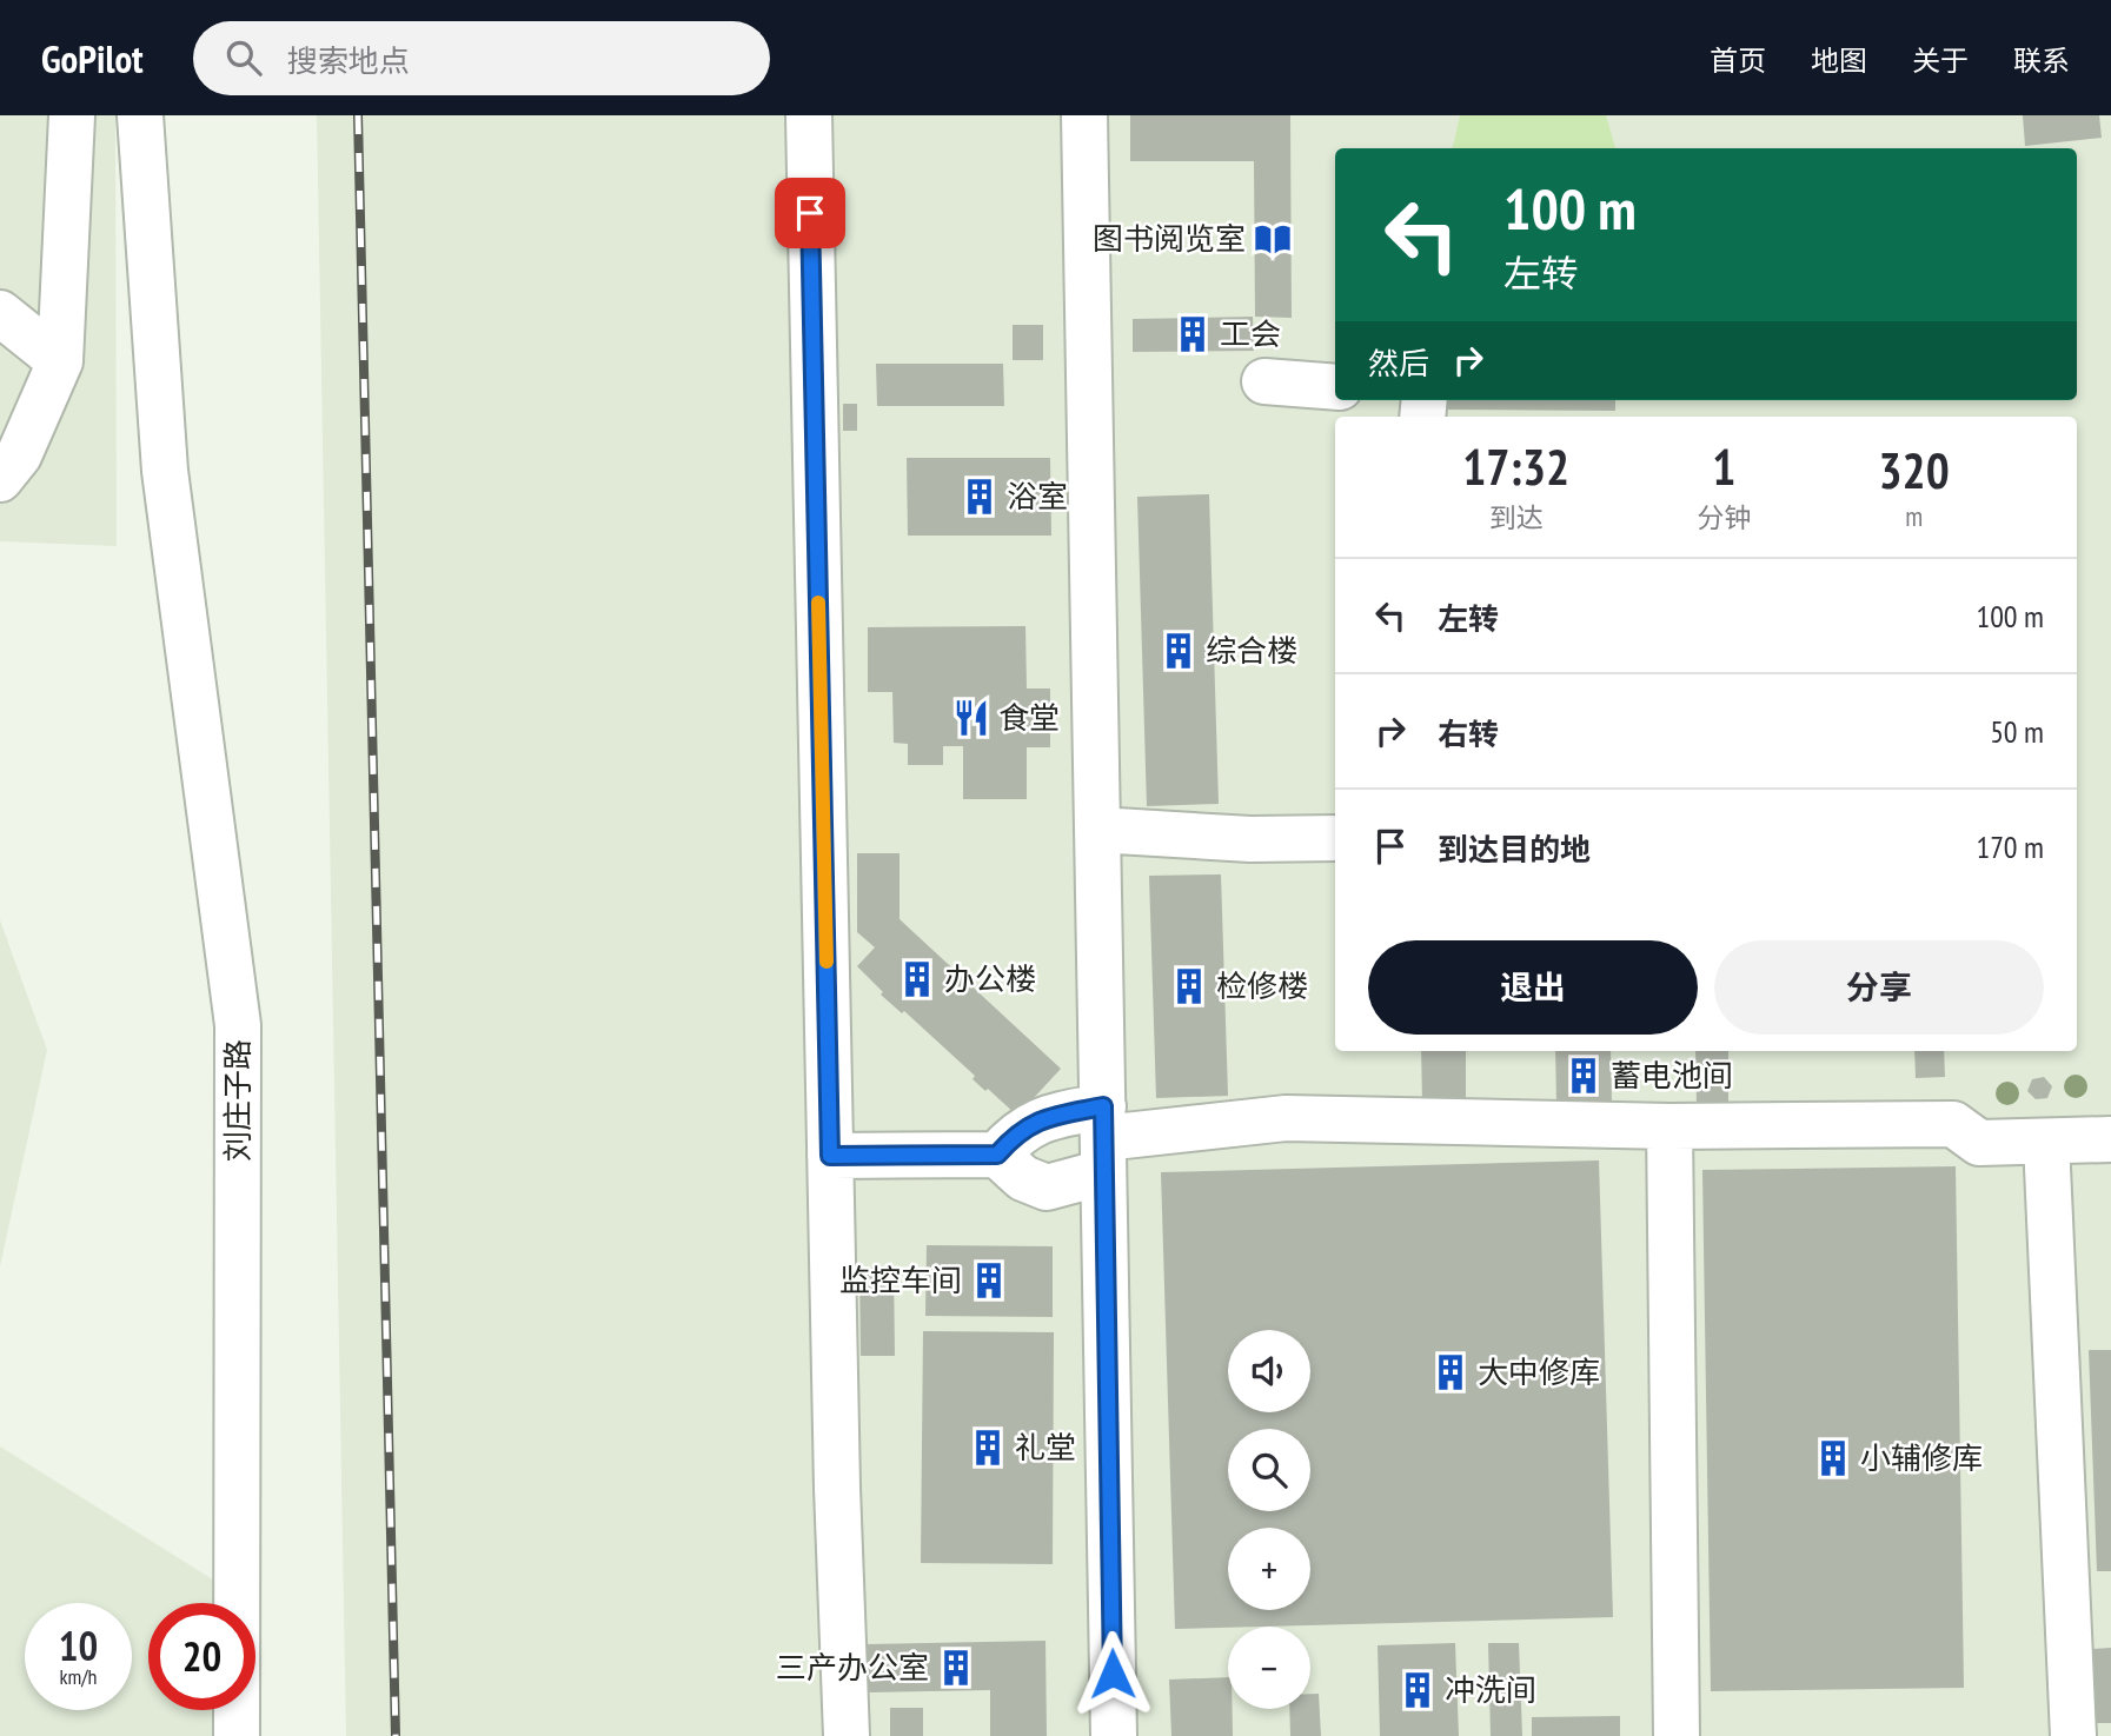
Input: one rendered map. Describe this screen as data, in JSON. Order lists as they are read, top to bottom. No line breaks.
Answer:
{"streets":{"street":["刘庄子路"]},"places":{"library":["图书阅览室"],"building":["工会","浴室","综合楼","办公楼","检修楼","蓄电池间","监控车间","大中修库","礼堂","小辅修库","三产办公室","冲洗间"],"restaurant":["食堂"]},"page":{"header":"GoPilot","search":"搜索地点","nav":["首页","地图","关于","联系"],"turn":["100 m","左转"],"then":"然后","eta":["17:32","到达","1","分钟","320","m"],"list":[{"name":"左转","value":"100 m"},{"name":"右转","value":"50 m"},{"name":"到达目的地","value":"170 m"}],"buttons":["退出","分享"],"map_buttons":["+","−"],"speed":"10 km/h","limit":"20"}}
